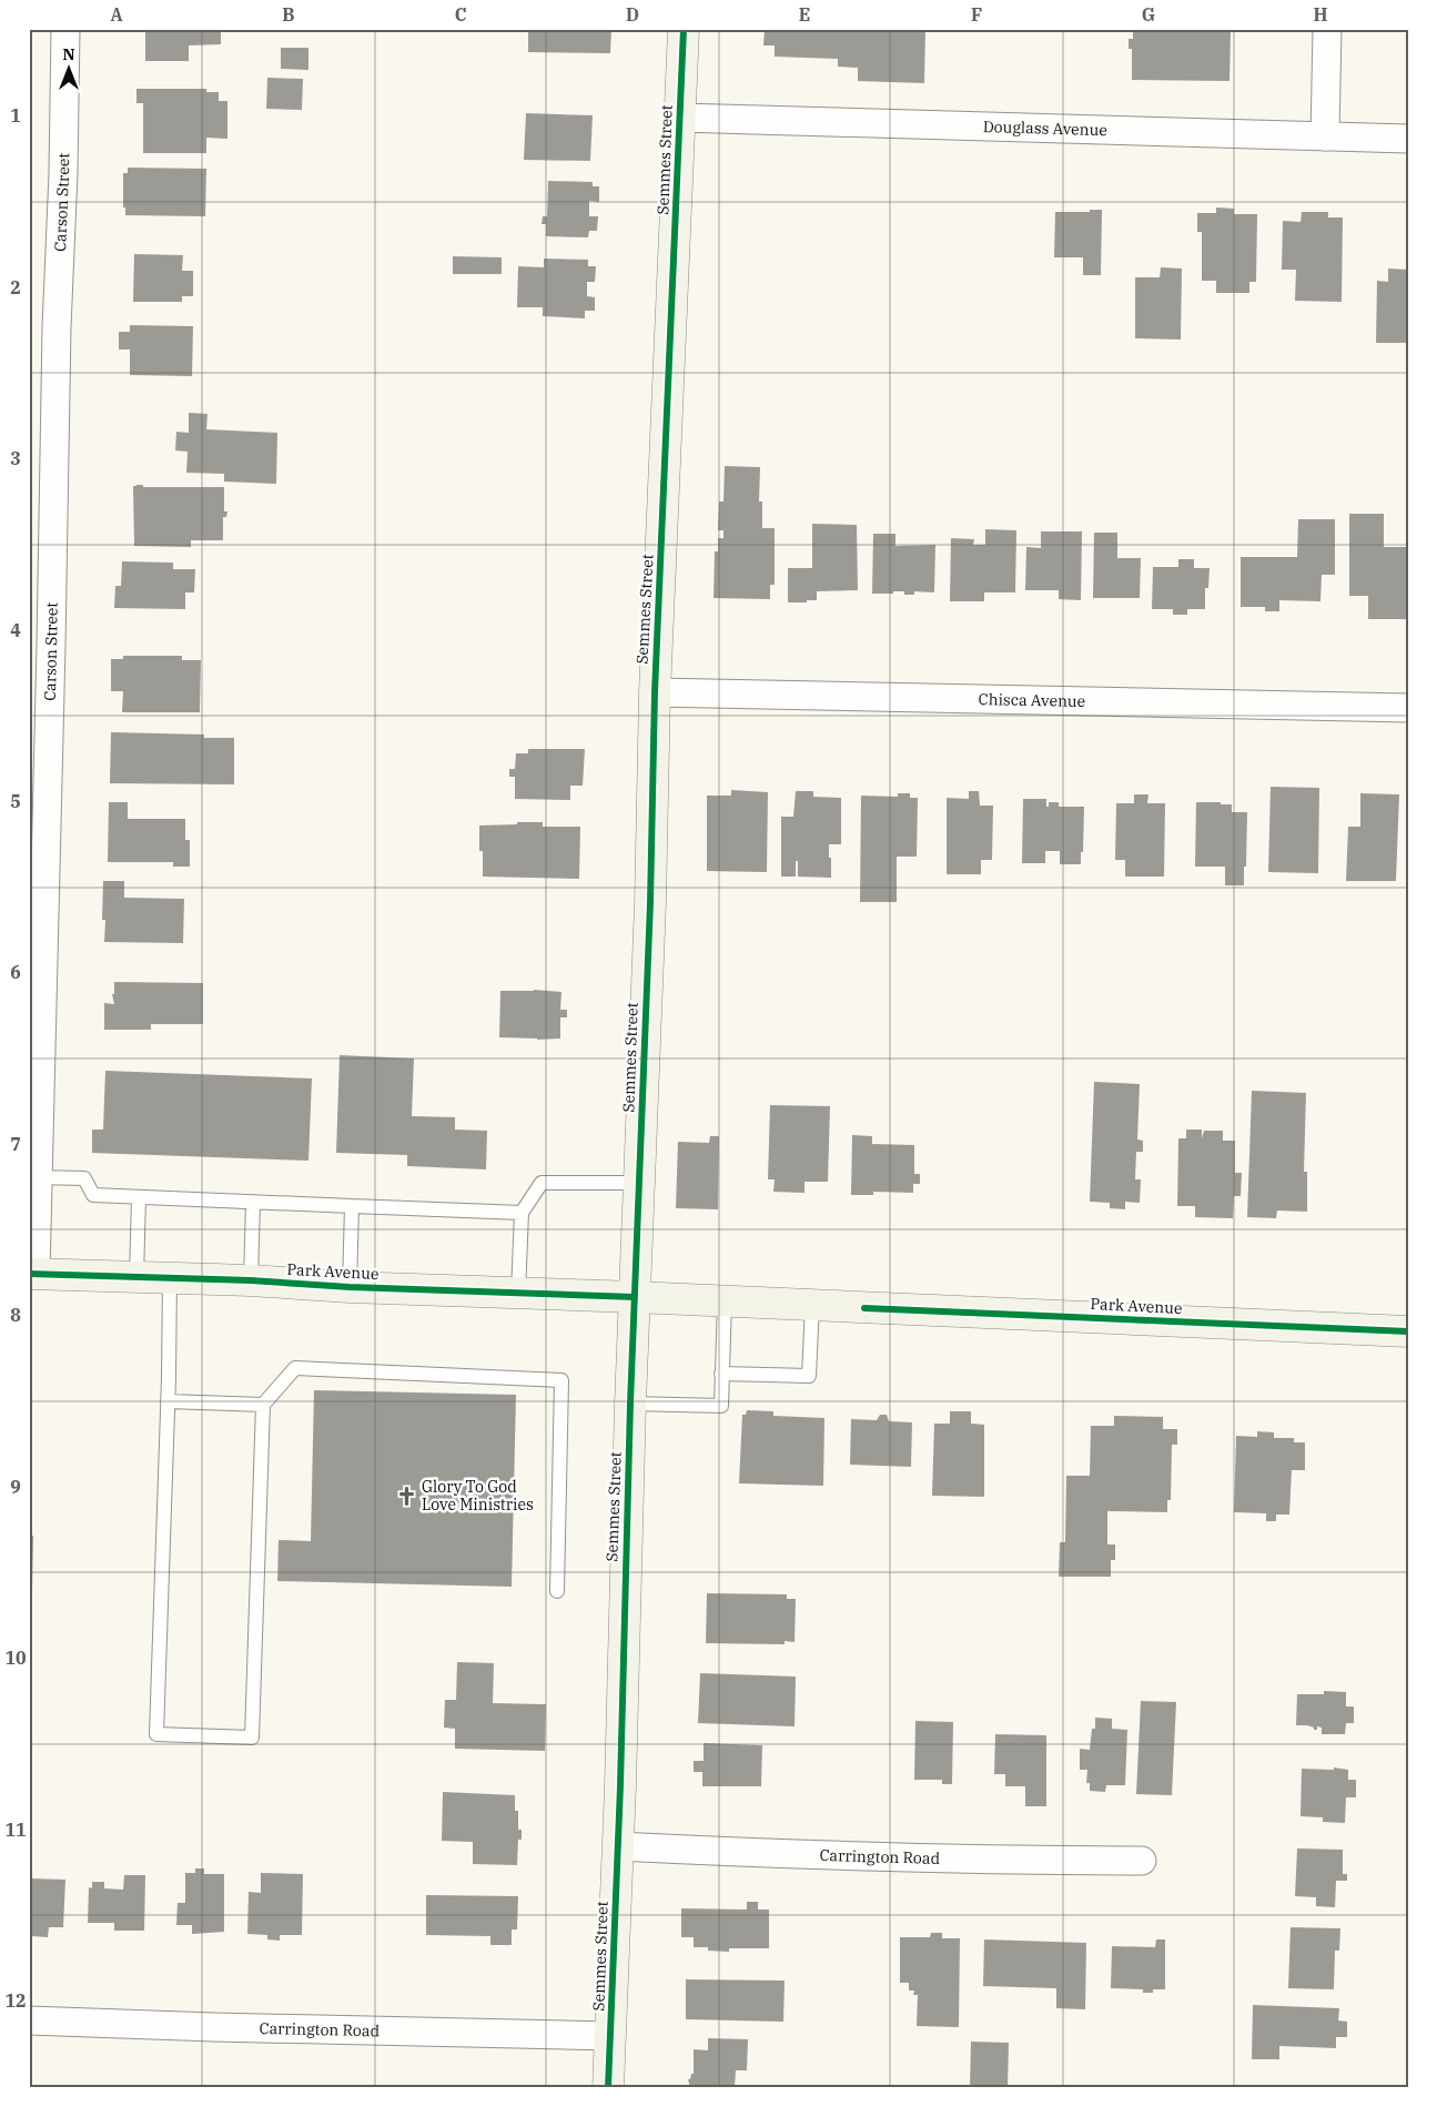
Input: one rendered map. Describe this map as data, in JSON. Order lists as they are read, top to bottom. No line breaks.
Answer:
{"streets":{"main road":["Semmes Street","Park Avenue"],"street":["Douglass Avenue","Carson Street","Chisca Avenue","Carrington Road"]},"crossings":[["Douglass Avenue","Semmes Street"],["Semmes Street","Chisca Avenue"],["Semmes Street","Park Avenue"],["Semmes Street","Carrington Road"],["Carson Street","Park Avenue"]],"places":{"church":["Glory To God Love Ministries"]},"north":"top","grid":{"columns":["A","B","C","D","E","F","G","H"],"rows":["1","2","3","4","5","6","7","8","9","10","11","12"]}}
